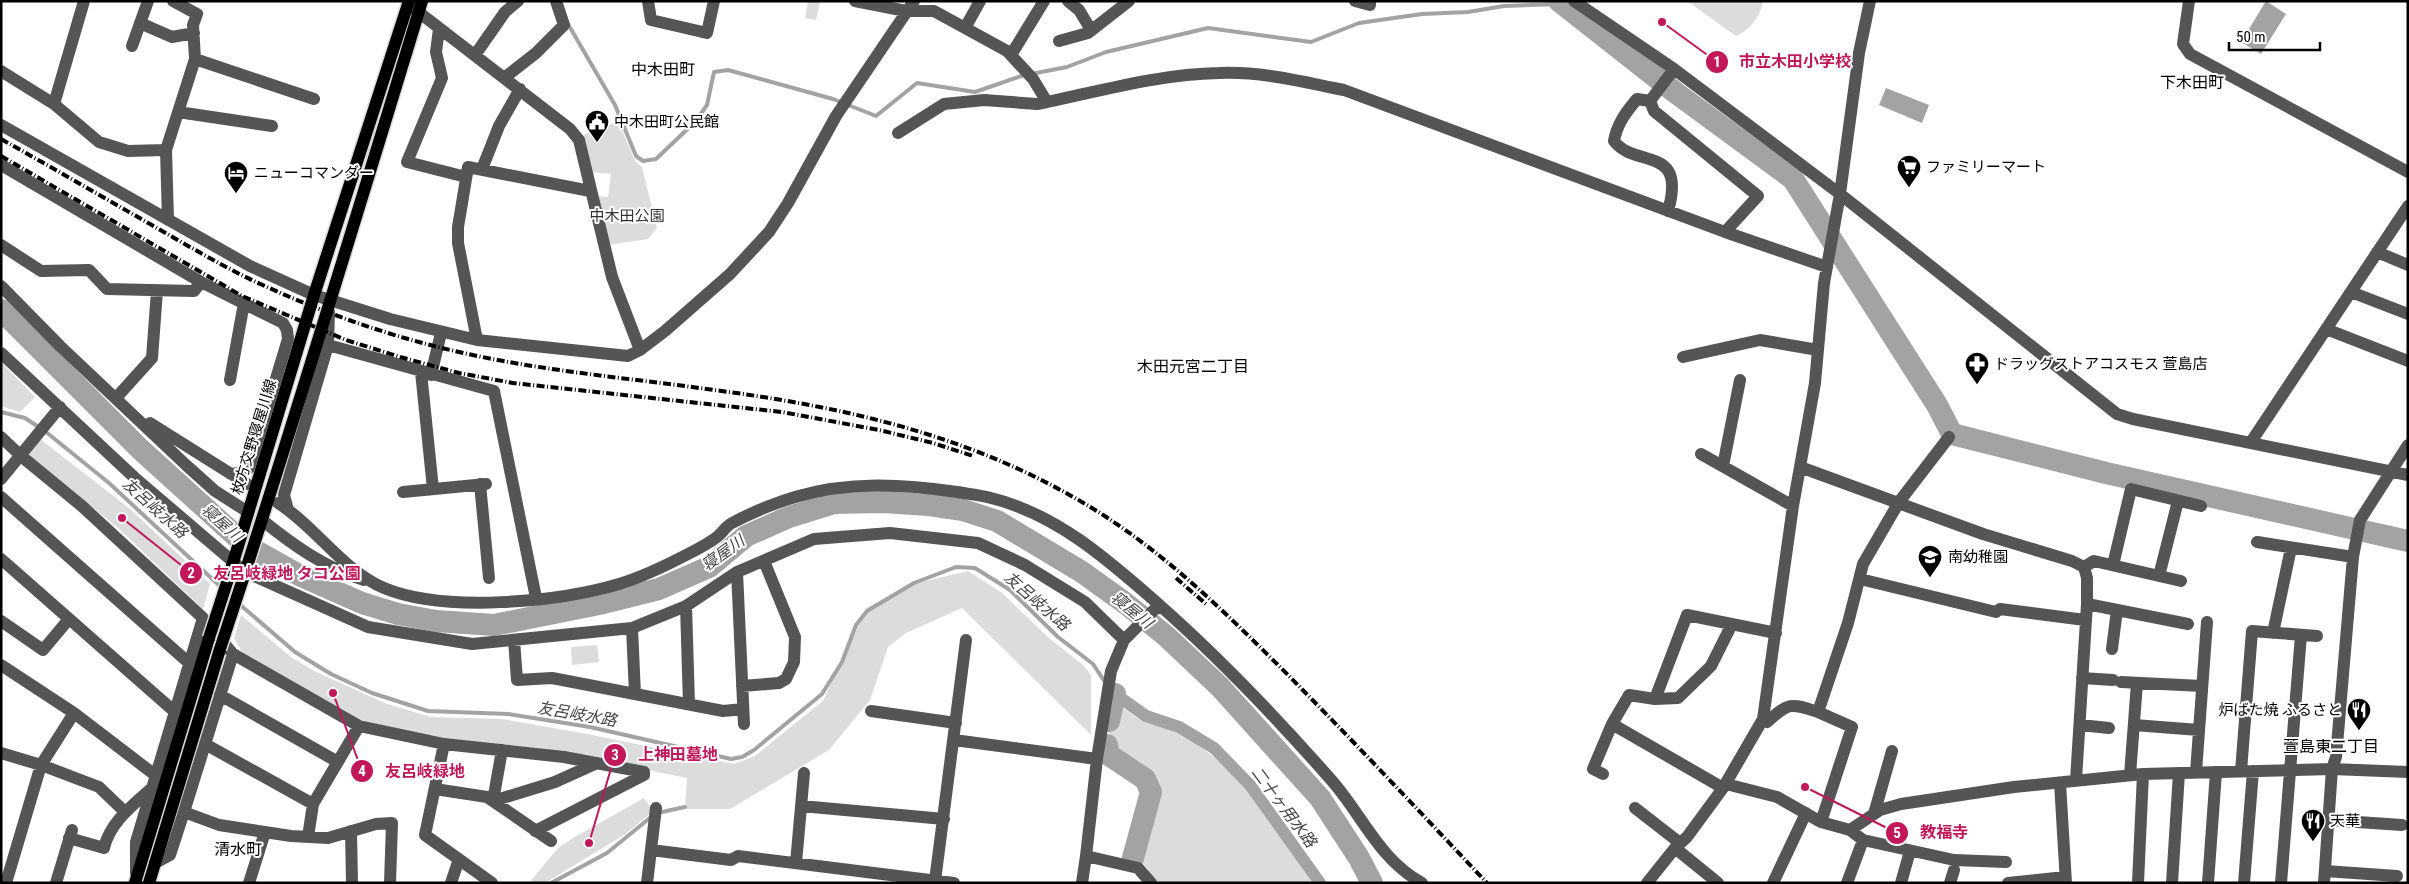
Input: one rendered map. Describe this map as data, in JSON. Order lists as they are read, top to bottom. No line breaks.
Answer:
{"streets":{"main road":["枚方交野寝屋川線"]},"districts":["中木田町","下木田町","木田元宮二丁目","萱島東二丁目","清水町"],"water":["友呂岐水路","寝屋川","二十ヶ用水路"],"parks":["中木田公園"],"places":{"other":["市立木田小学校","友呂岐緑地 タコ公園","友呂岐緑地","教福寺","上神田墓地"],"public building":["中木田町公民館"],"supermarket":["ファミリーマート"],"hotel":["ニューコマンダー"],"pharmacy":["ドラッグストアコスモス 萱島店"],"school or university":["南幼稚園"],"restaurant":["炉ばた焼 ふるさと","天華"]},"scale_bar":"50 m"}
